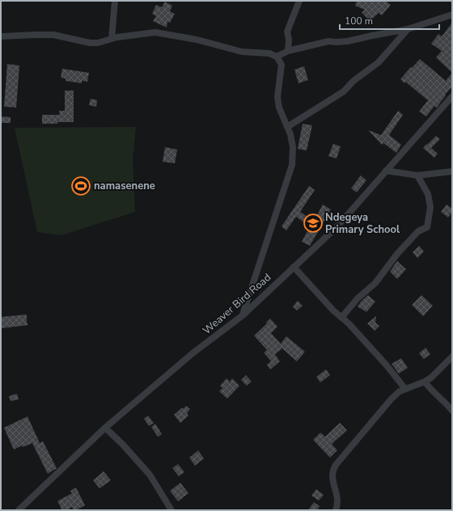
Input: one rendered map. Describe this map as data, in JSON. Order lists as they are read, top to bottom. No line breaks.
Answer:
{"streets":{"street":["Weaver Bird Road"]},"places":{"sports":["namasenene"],"school or university":["Ndegeya Primary School"]},"scale_bar":"100 m"}
